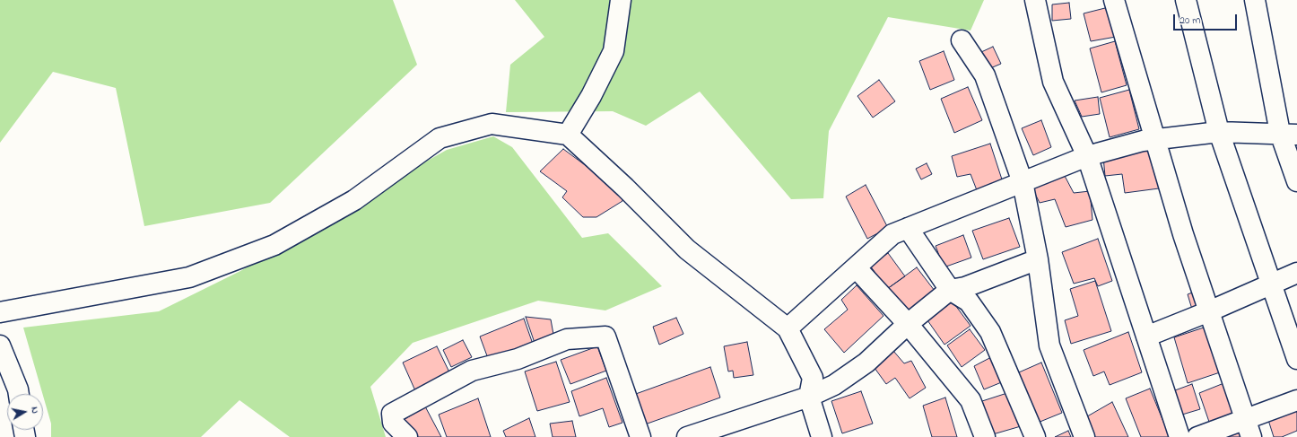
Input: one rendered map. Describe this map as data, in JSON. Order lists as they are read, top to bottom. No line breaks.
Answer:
{"scale_bar":"20 m","north":"right"}
